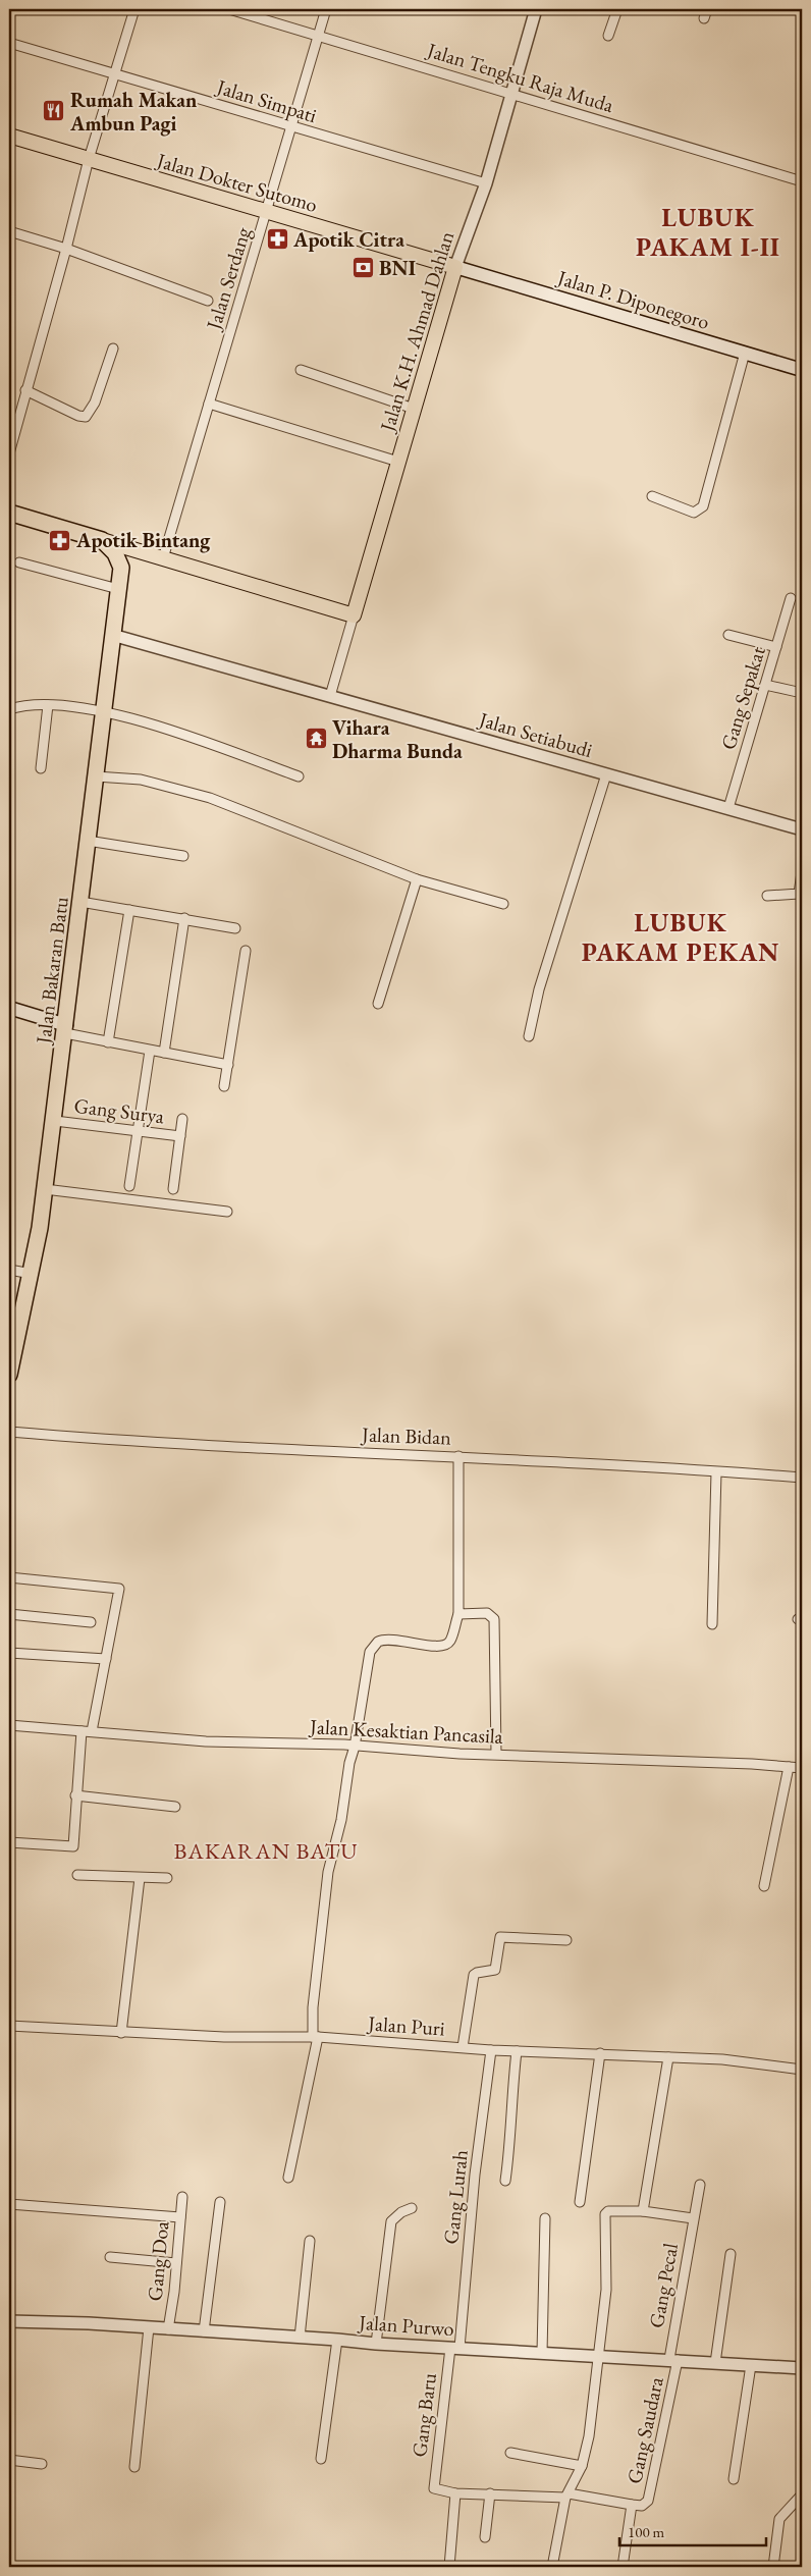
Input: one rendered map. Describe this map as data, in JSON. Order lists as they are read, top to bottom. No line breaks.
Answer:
{"streets":{"highway":["Jalan Bakaran Batu"],"main road":["Jalan Dokter Sutomo","Jalan P. Diponegoro","Jalan K.H. Ahmad Dahlan"],"street":["Jalan Tengku Raja Muda","Jalan Simpati","Jalan Serdang","Gang Sepakat","Jalan Setiabudi","Gang Surya","Jalan Bidan","Jalan Kesaktian Pancasila","Jalan Puri","Gang Lurah","Gang Doa","Gang Pecal","Jalan Purwo","Gang Baru","Gang Saudara"]},"crossings":[["Jalan Tengku Raja Muda","Jalan Serdang"],["Jalan Tengku Raja Muda","Jalan K.H. Ahmad Dahlan"],["Jalan Simpati","Jalan Serdang"],["Jalan Simpati","Jalan K.H. Ahmad Dahlan"],["Jalan Dokter Sutomo","Jalan Serdang"],["Jalan Dokter Sutomo","Jalan P. Diponegoro"],["Jalan Dokter Sutomo","Jalan K.H. Ahmad Dahlan"],["Jalan P. Diponegoro","Jalan K.H. Ahmad Dahlan"],["Jalan K.H. Ahmad Dahlan","Jalan Setiabudi"],["Gang Sepakat","Jalan Setiabudi"],["Jalan Setiabudi","Jalan Bakaran Batu"],["Jalan Bakaran Batu","Gang Surya"],["Jalan Puri","Gang Lurah"],["Gang Lurah","Jalan Purwo"],["Gang Lurah","Gang Baru"],["Gang Doa","Jalan Purwo"],["Gang Pecal","Jalan Purwo"],["Gang Pecal","Gang Saudara"],["Jalan Purwo","Gang Baru"],["Jalan Purwo","Gang Saudara"]],"districts":["LUBUK PAKAM I-II","LUBUK PAKAM PEKAN","BAKARAN BATU"],"places":{"restaurant":["Rumah Makan Ambun Pagi"],"pharmacy":["Apotik Citra","Apotik Bintang"],"bank":["BNI"],"temple":["Vihara Dharma Bunda"]},"scale_bar":"100 m"}
